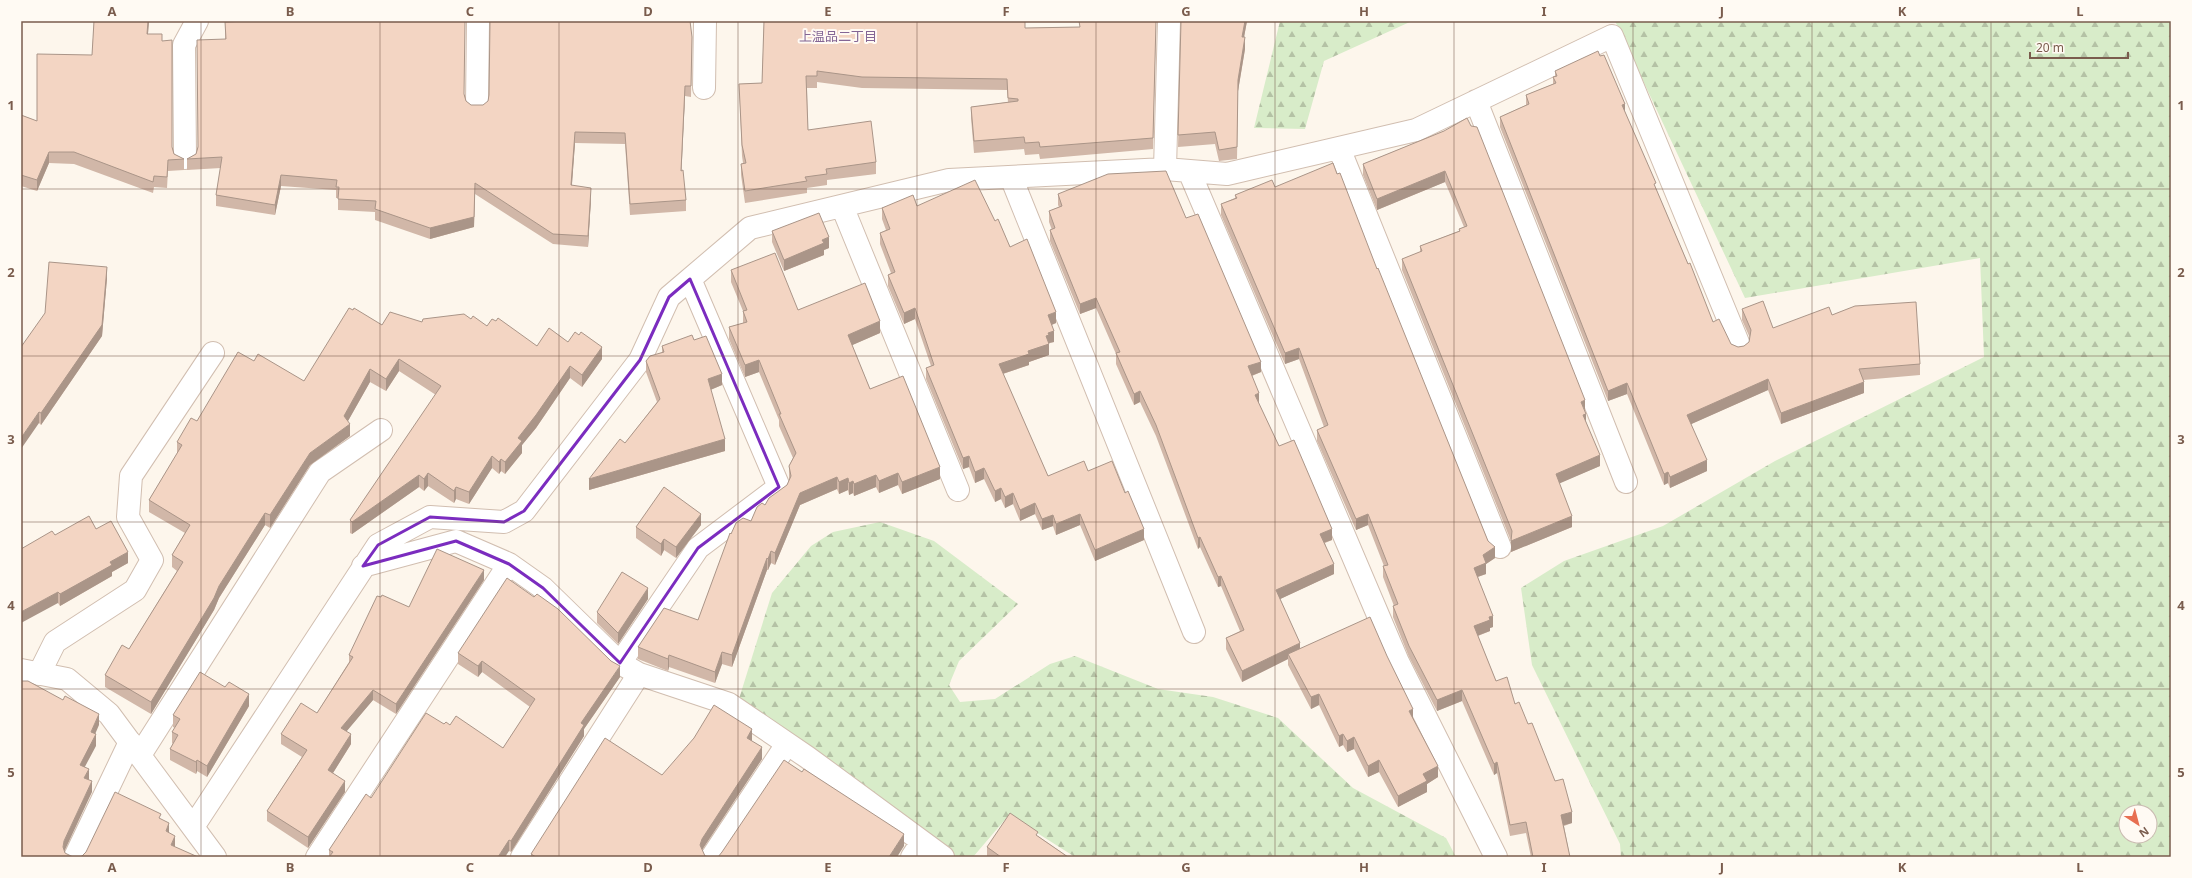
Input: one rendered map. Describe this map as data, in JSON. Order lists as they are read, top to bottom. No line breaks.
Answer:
{"districts":["上温品二丁目"],"scale_bar":"20 m","north":"bottom right","grid":{"columns":["A","B","C","D","E","F","G","H","I","J","K","L"],"rows":["1","2","3","4","5"]}}
